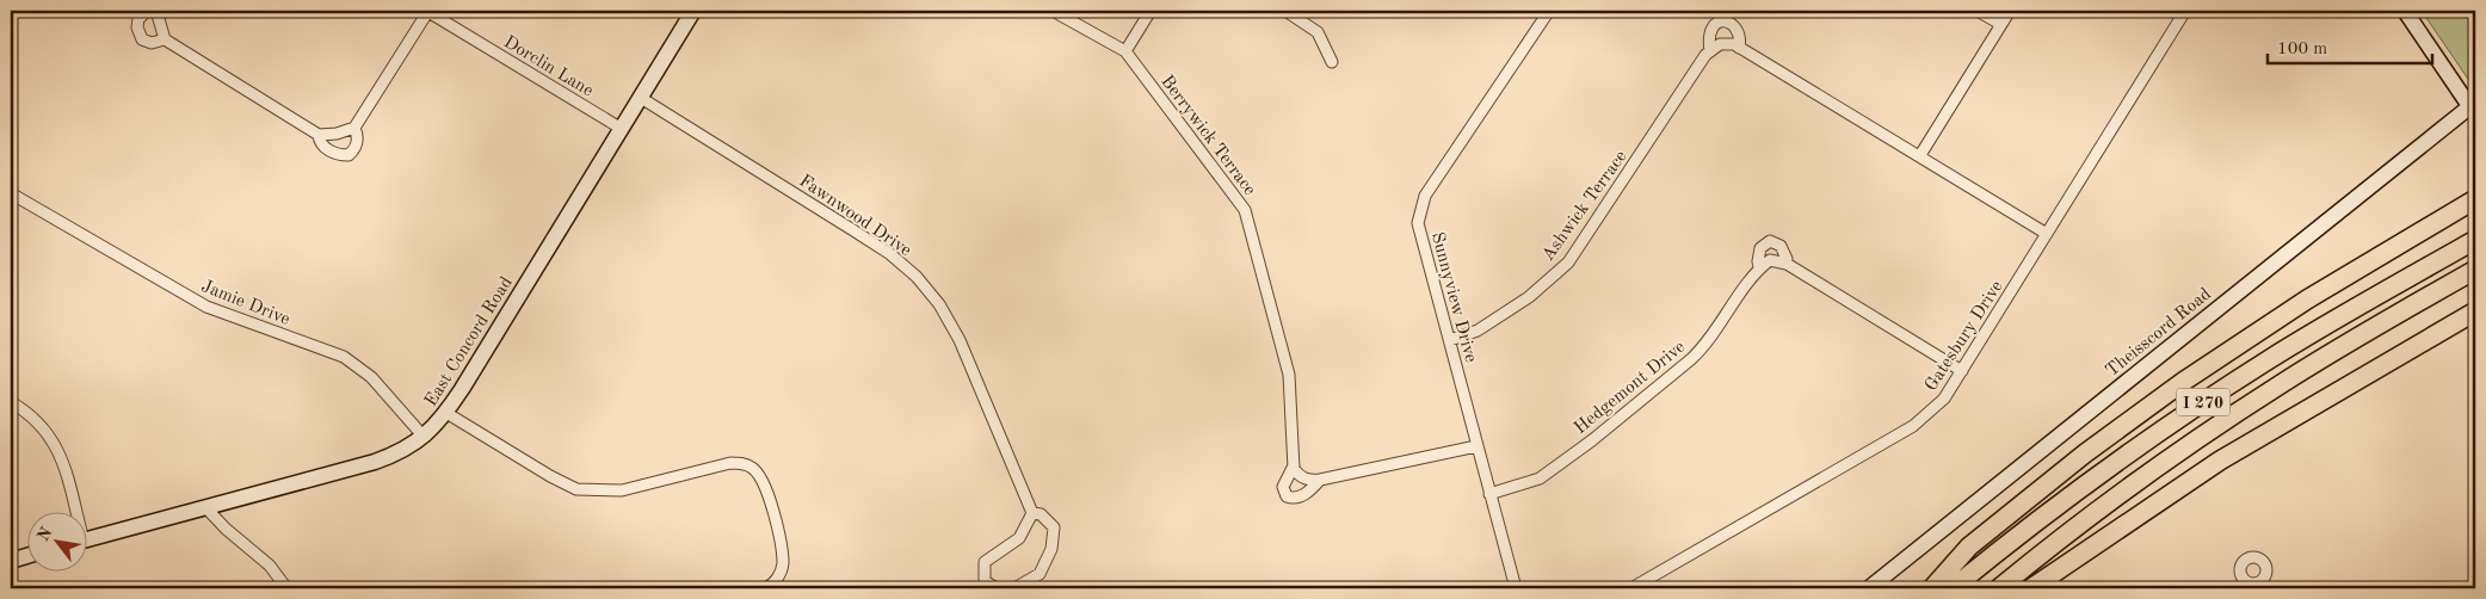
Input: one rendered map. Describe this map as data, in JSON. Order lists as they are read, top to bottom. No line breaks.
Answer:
{"streets":{"highway":["I 270"],"street":["Dorclin Lane","Berrywick Terrace","Ashwick Terrace","Fawnwood Drive","Sunnyview Drive","Jamie Drive","Theisscord Road","Gatesbury Drive","East Concord Road","Hedgemont Drive"]},"crossings":[["Dorclin Lane","East Concord Road"],["Berrywick Terrace","Sunnyview Drive"],["Ashwick Terrace","Sunnyview Drive"],["Fawnwood Drive","East Concord Road"],["Sunnyview Drive","Hedgemont Drive"],["Jamie Drive","East Concord Road"],["Gatesbury Drive","Hedgemont Drive"]],"scale_bar":"100 m","north":"top left"}
